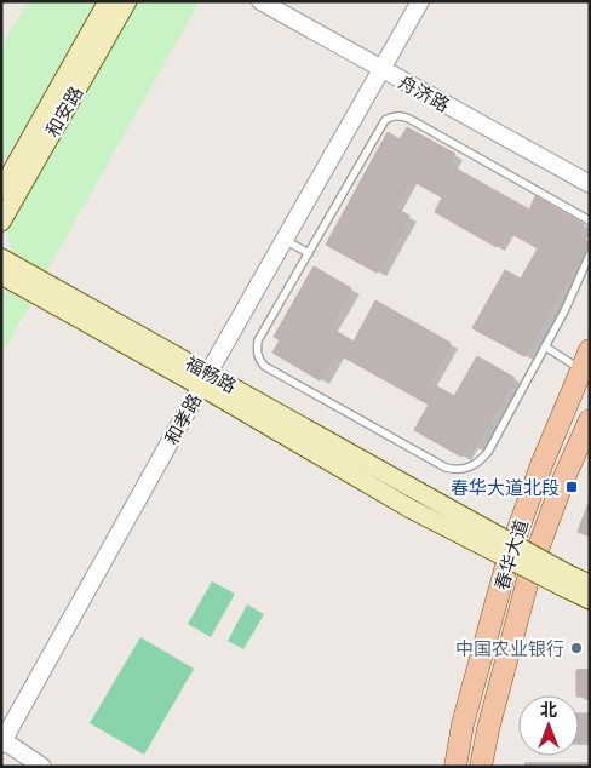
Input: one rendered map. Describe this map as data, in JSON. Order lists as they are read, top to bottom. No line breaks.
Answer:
{"streets":{"main road":["和安路","福畅路","春华大道"],"street":["舟济路","和孝路"]},"crossings":[["舟济路","和孝路"],["福畅路","和孝路"]],"places":{"transit":["春华大道北段"],"other":["中国农业银行"]},"north":"top"}
